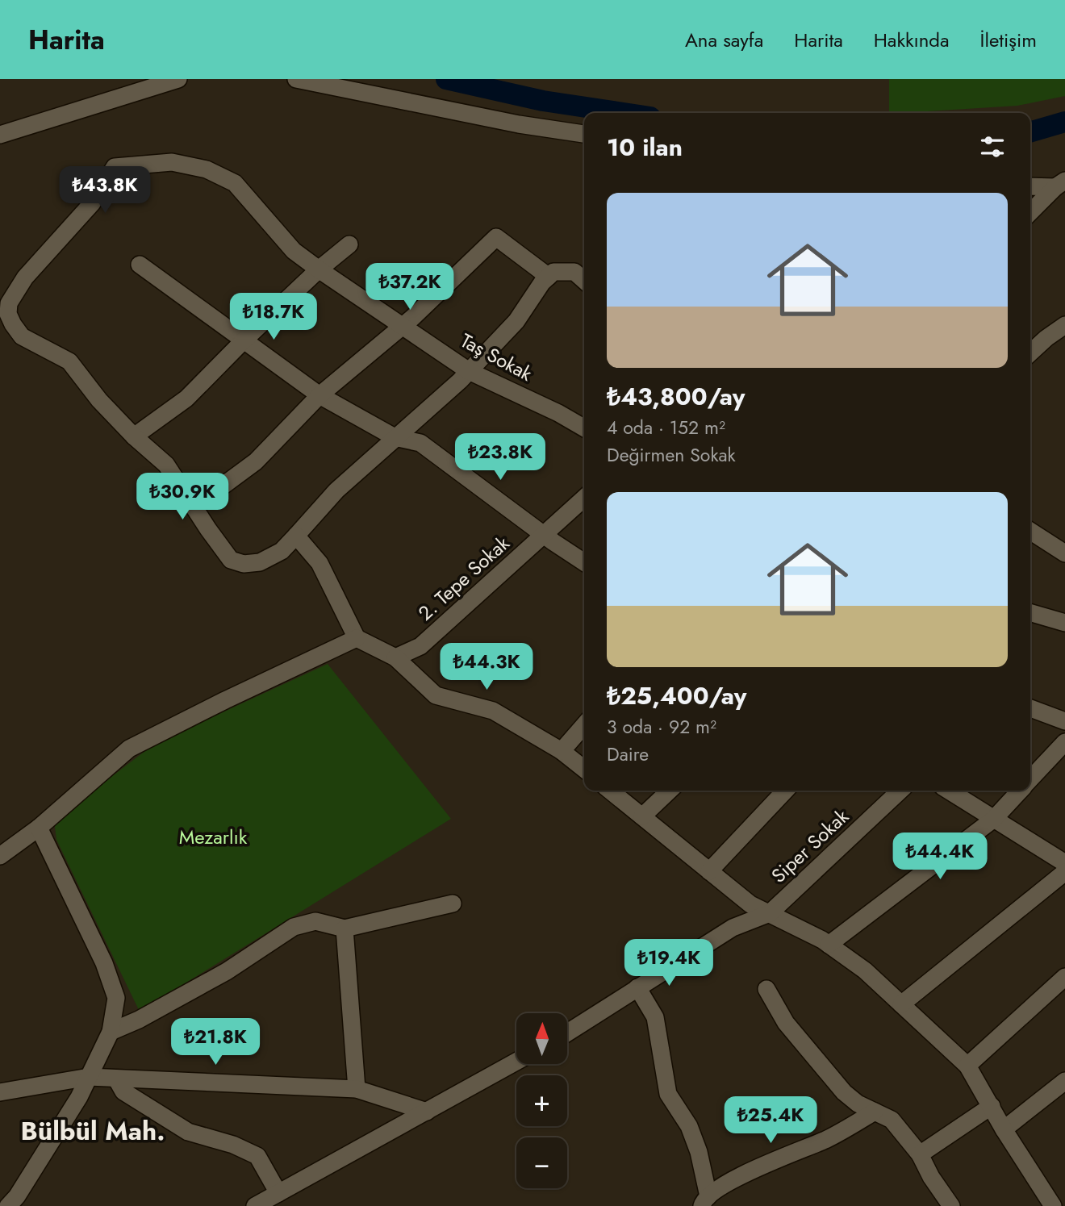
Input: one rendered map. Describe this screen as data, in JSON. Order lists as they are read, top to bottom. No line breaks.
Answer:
{"streets":{"street":["Taş Sokak","2. Tepe Sokak","Siper Sokak"]},"districts":["Bülbül Mah."],"parks":["Mezarlık"],"north":"top","page":{"header":"Harita","nav":["Ana sayfa","Harita","Hakkında","İletişim"],"heading":"10 ilan","price":["₺43.8K","₺37.2K","₺18.7K","₺23.8K","₺30.9K","₺44.3K","₺44.4K","₺19.4K","₺21.8K","₺25.4K"],"list":[{"name":"₺43,800/ay","note":"4 oda · 152 m² · Değirmen Sokak"},{"name":"₺25,400/ay","note":"3 oda · 92 m² · Daire"}],"map_buttons":["+","−"]}}
